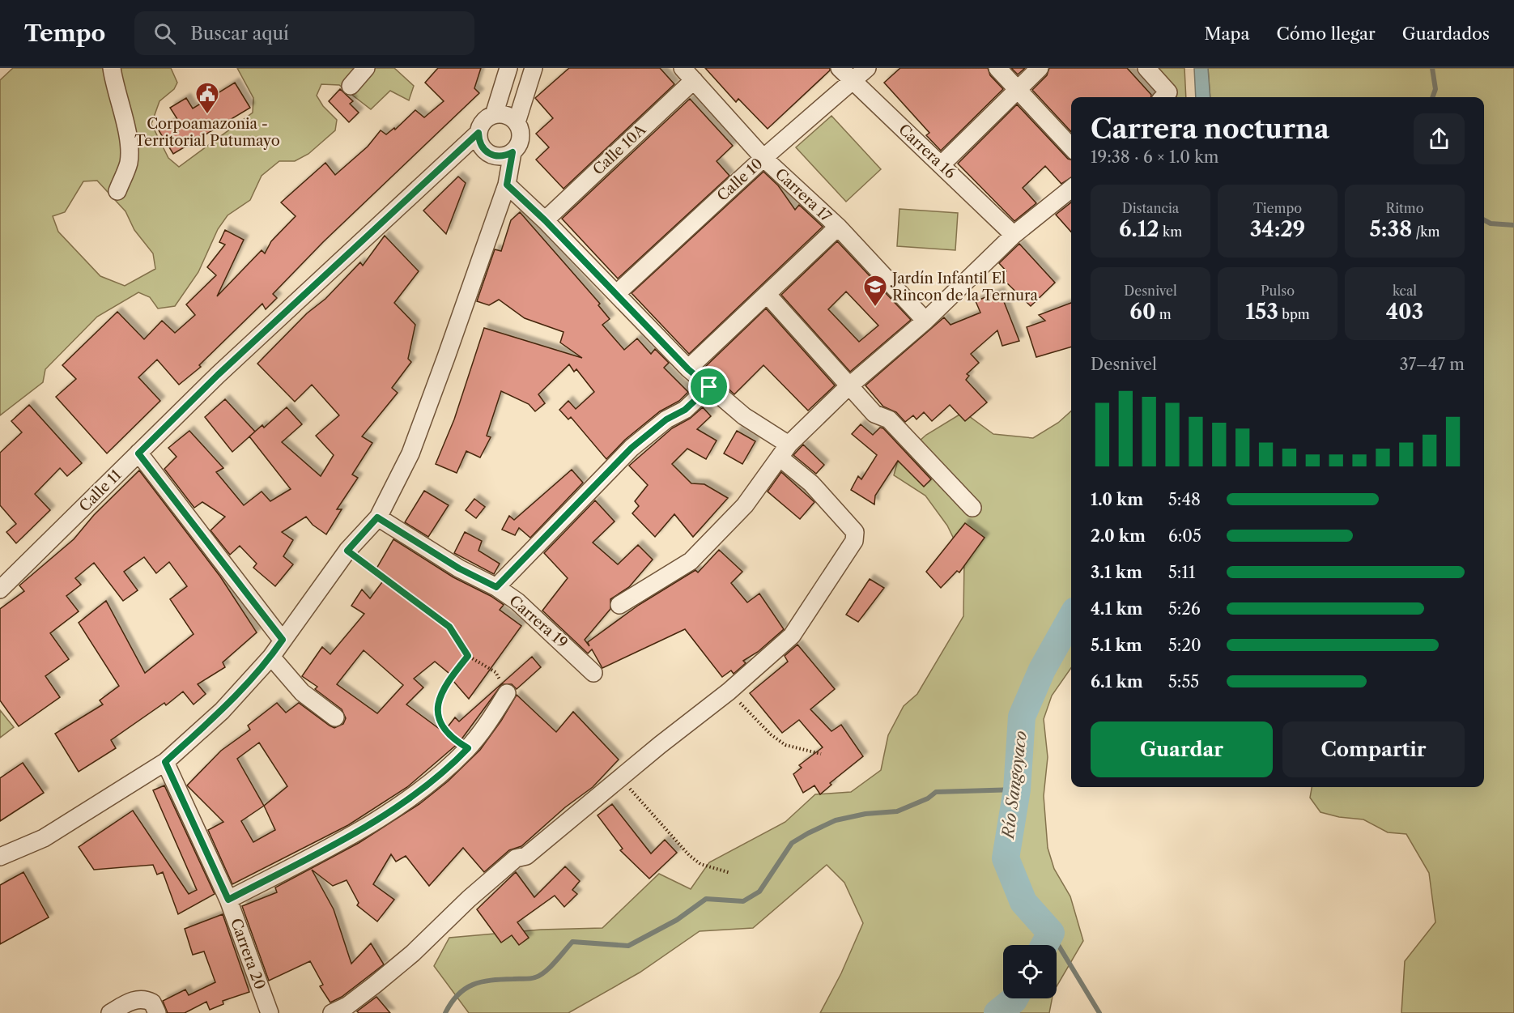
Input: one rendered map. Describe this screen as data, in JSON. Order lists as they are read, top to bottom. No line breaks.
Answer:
{"streets":{"street":["Calle 10A","Carrera 16","Calle 10","Carrera 17","Calle 11","Carrera 19","Carrera 20"]},"crossings":[["Calle 10A","Carrera 17"],["Carrera 16","Calle 10"],["Calle 10","Carrera 17"]],"water":["Río Sangoyaco"],"places":{"public building":["Corpoamazonia - Territorial Putumayo"],"school or university":["Jardín Infantil El Rincon de la Ternura"]},"page":{"header":"Tempo","search":"Buscar aquí","nav":["Mapa","Cómo llegar","Guardados"],"heading":["Carrera nocturna","19:38 · 6 × 1.0 km"],"stats":[["Distancia","6.12 km"],["Tiempo","34:29"],["Ritmo","5:38 /km"],["Desnivel","60 m"],["Pulso","153 bpm"],["kcal","403"]],"chart":["Desnivel","37–47 m"],"list":[{"name":"1.0 km","note":"5:48"},{"name":"2.0 km","note":"6:05"},{"name":"3.1 km","note":"5:11"},{"name":"4.1 km","note":"5:26"},{"name":"5.1 km","note":"5:20"},{"name":"6.1 km","note":"5:55"}],"buttons":["Guardar","Compartir"]}}
